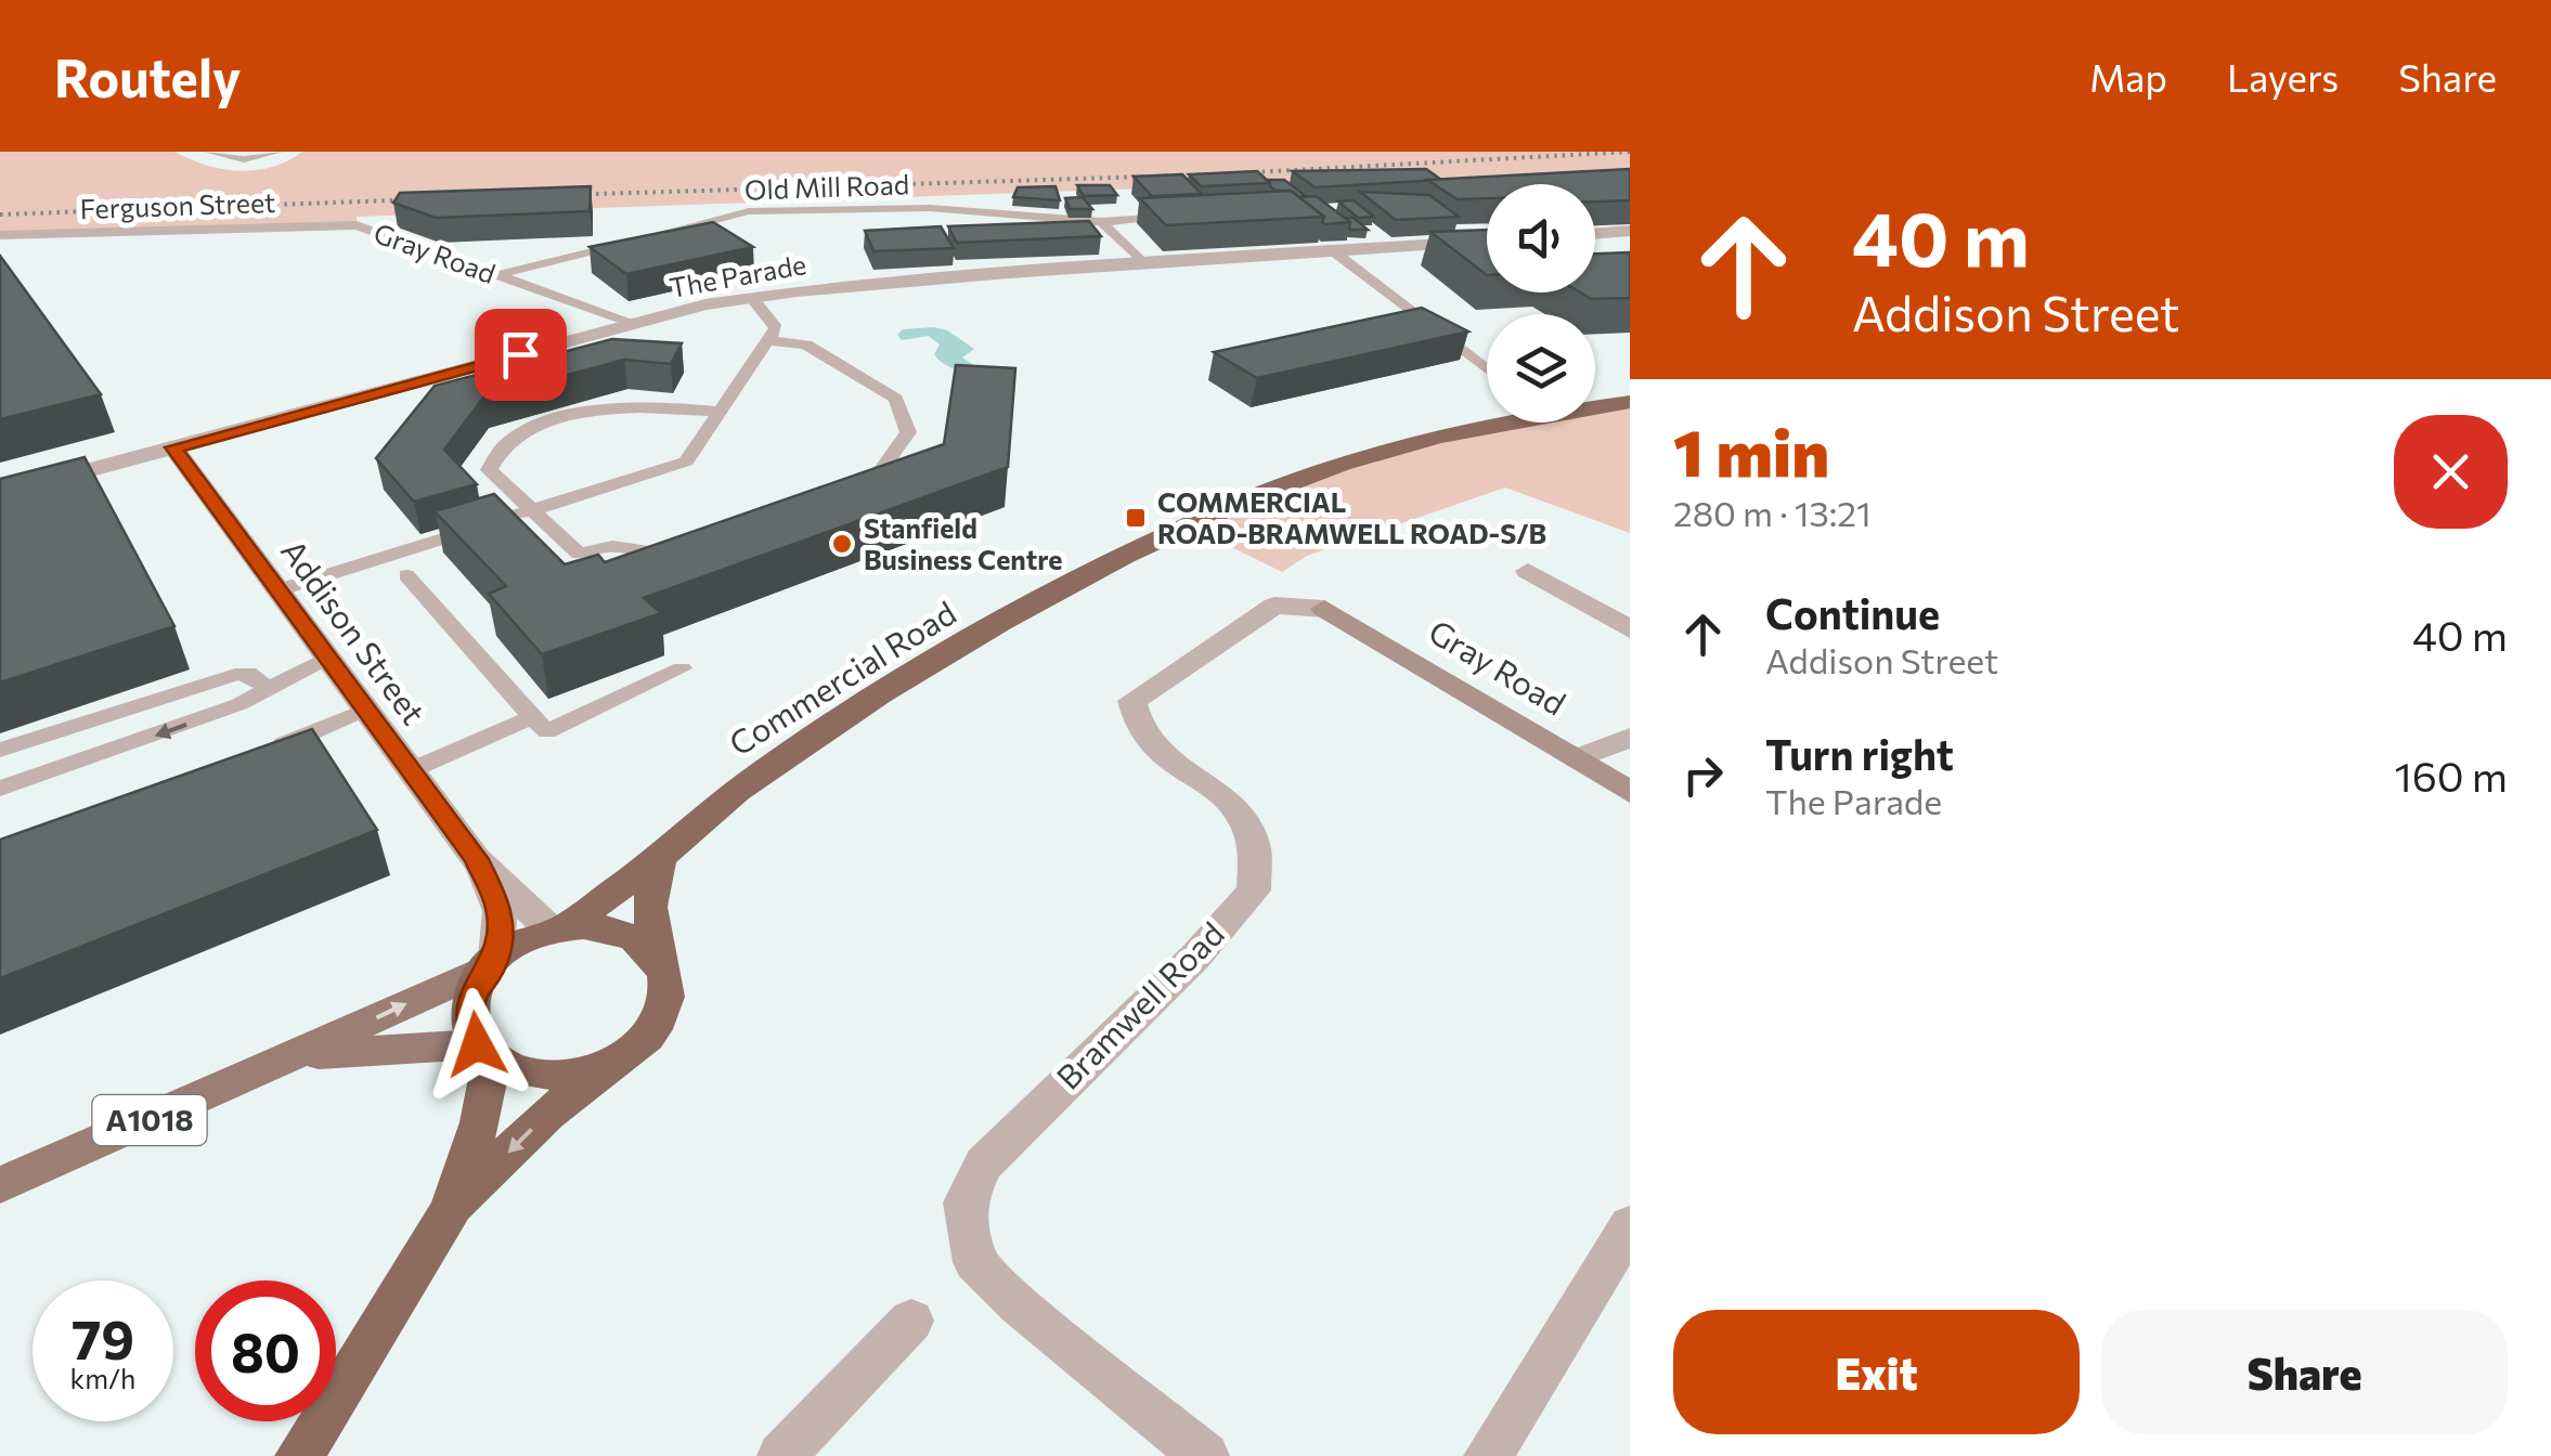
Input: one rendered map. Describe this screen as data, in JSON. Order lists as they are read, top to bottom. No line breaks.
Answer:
{"streets":{"highway":["Commercial Road"],"main road":["A1018"],"street":["Gray Road","The Parade","Addison Street","Bramwell Road"],"lane":["Old Mill Road","Ferguson Street"]},"crossings":[["Ferguson Street","Gray Road"],["Gray Road","The Parade"],["Gray Road","Bramwell Road"],["The Parade","Addison Street"],["Commercial Road","A1018"]],"places":{"transit":["COMMERCIAL ROAD-BRAMWELL ROAD-S/B"],"other":["Stanfield Business Centre"]},"page":{"header":"Routely","nav":["Map","Layers","Share"],"turn":["40 m","Addison Street"],"heading":["1 min","280 m · 13:21"],"list":[{"name":"Continue","note":"Addison Street","value":"40 m"},{"name":"Turn right","note":"The Parade","value":"160 m"}],"speed":"79 km/h","limit":"80","buttons":["Exit","Share"]}}
